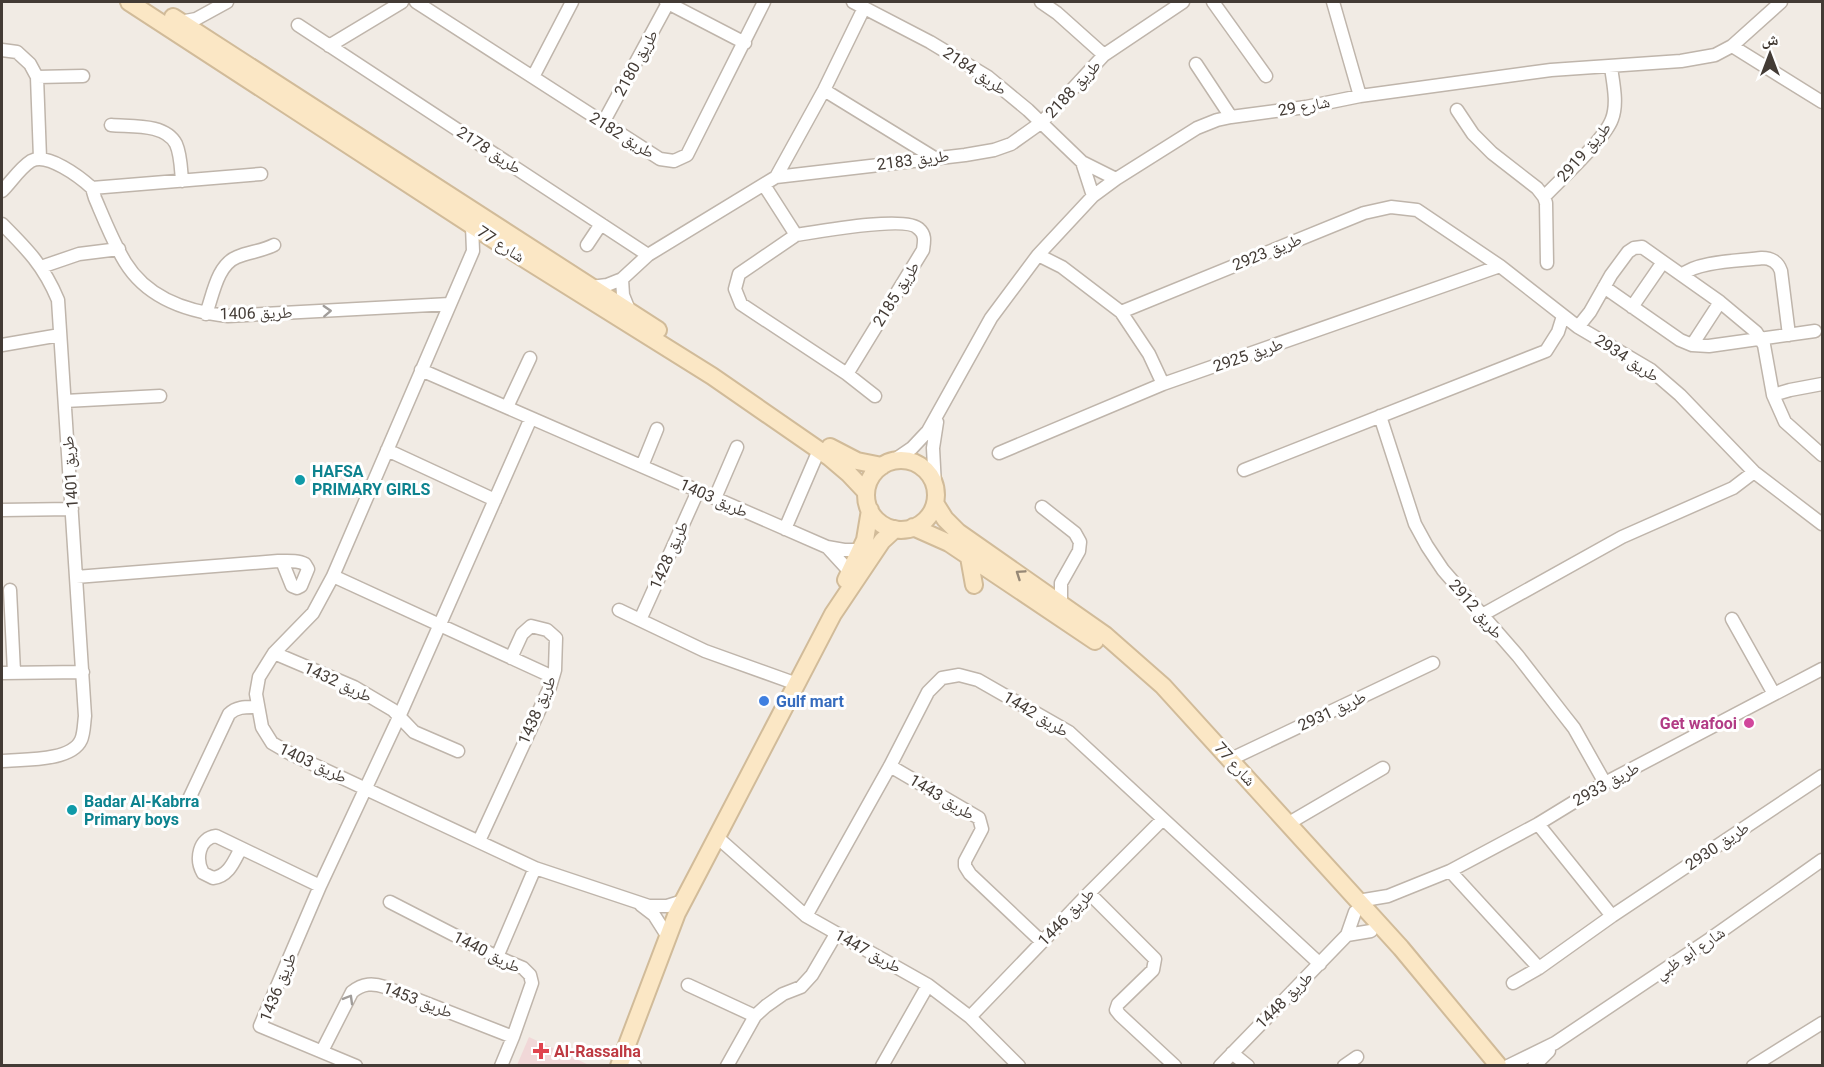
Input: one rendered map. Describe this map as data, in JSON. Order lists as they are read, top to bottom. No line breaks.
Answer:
{"streets":{"street":["طريق 2180","طريق 2184","طريق 2188","شارع 29","طريق 2182","طريق 2178","طريق 2919","طريق 2183","شارع 77","طريق 2923","طريق 2185","طريق 1406","طريق 2925","طريق 2934","طريق 1401","طريق 1403","طريق 1428","طريق 2912","طريق 1432","طريق 1438","طريق 2931","طريق 1442","طريق 2933","طريق 1443","طريق 2930","طريق 1446","طريق 1447","طريق 1440","شارع أبو ظبي","طريق 1436","طريق 1453","طريق 1448"]},"crossings":[["طريق 2180","طريق 2182"],["طريق 2184","طريق 2188"],["طريق 2184","شارع 29"],["طريق 2184","طريق 2183"],["طريق 2188","طريق 2183"],["شارع 29","طريق 2919"],["شارع 29","شارع 77"],["طريق 2178","طريق 2183"],["طريق 2183","شارع 77"],["شارع 77","طريق 1403"],["شارع 77","طريق 2931"],["شارع 77","طريق 2933"],["شارع 77","طريق 1448"],["طريق 2923","طريق 2934"],["طريق 1406","طريق 1403"],["طريق 2925","طريق 2934"],["طريق 1403","طريق 1428"],["طريق 1403","طريق 1432"],["طريق 1403","طريق 1438"],["طريق 1403","طريق 1436"],["طريق 2912","طريق 2933"],["طريق 1432","طريق 1436"],["طريق 1442","طريق 1443"],["طريق 1442","طريق 1446"],["طريق 1442","طريق 1447"],["طريق 1442","طريق 1448"],["طريق 2933","طريق 1448"],["طريق 1443","طريق 1446"],["طريق 1446","طريق 1447"],["طريق 1440","طريق 1453"],["طريق 1436","طريق 1453"]],"one_way":["طريق 1406","طريق 1453"],"places":{"other":["HAFSA PRIMARY GIRLS","Gulf mart","Get wafooi","Badar Al-Kabrra Primary boys"],"health":["Al-Rassalha"]},"north":"top"}
